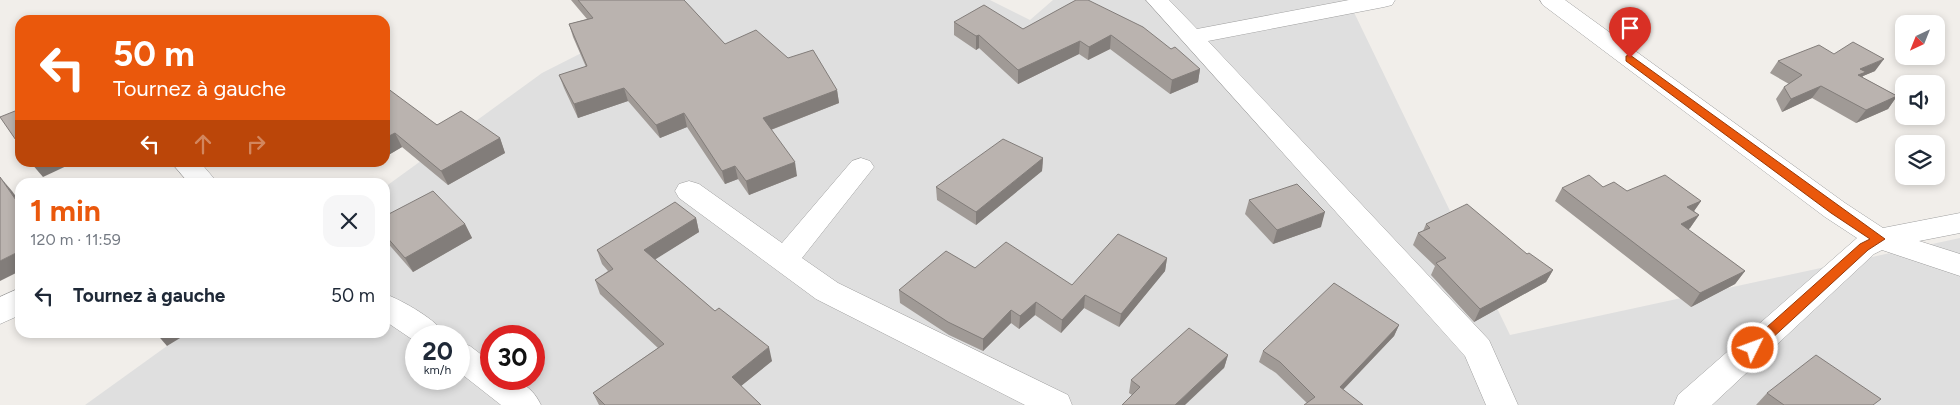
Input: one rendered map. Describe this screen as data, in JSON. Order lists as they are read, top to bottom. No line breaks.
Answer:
{"north":"bottom left","page":{"turn":["50 m","Tournez à gauche"],"heading":["1 min","120 m · 11:59"],"list":[{"name":"Tournez à gauche","value":"50 m"}],"speed":"20 km/h","limit":"30"}}
